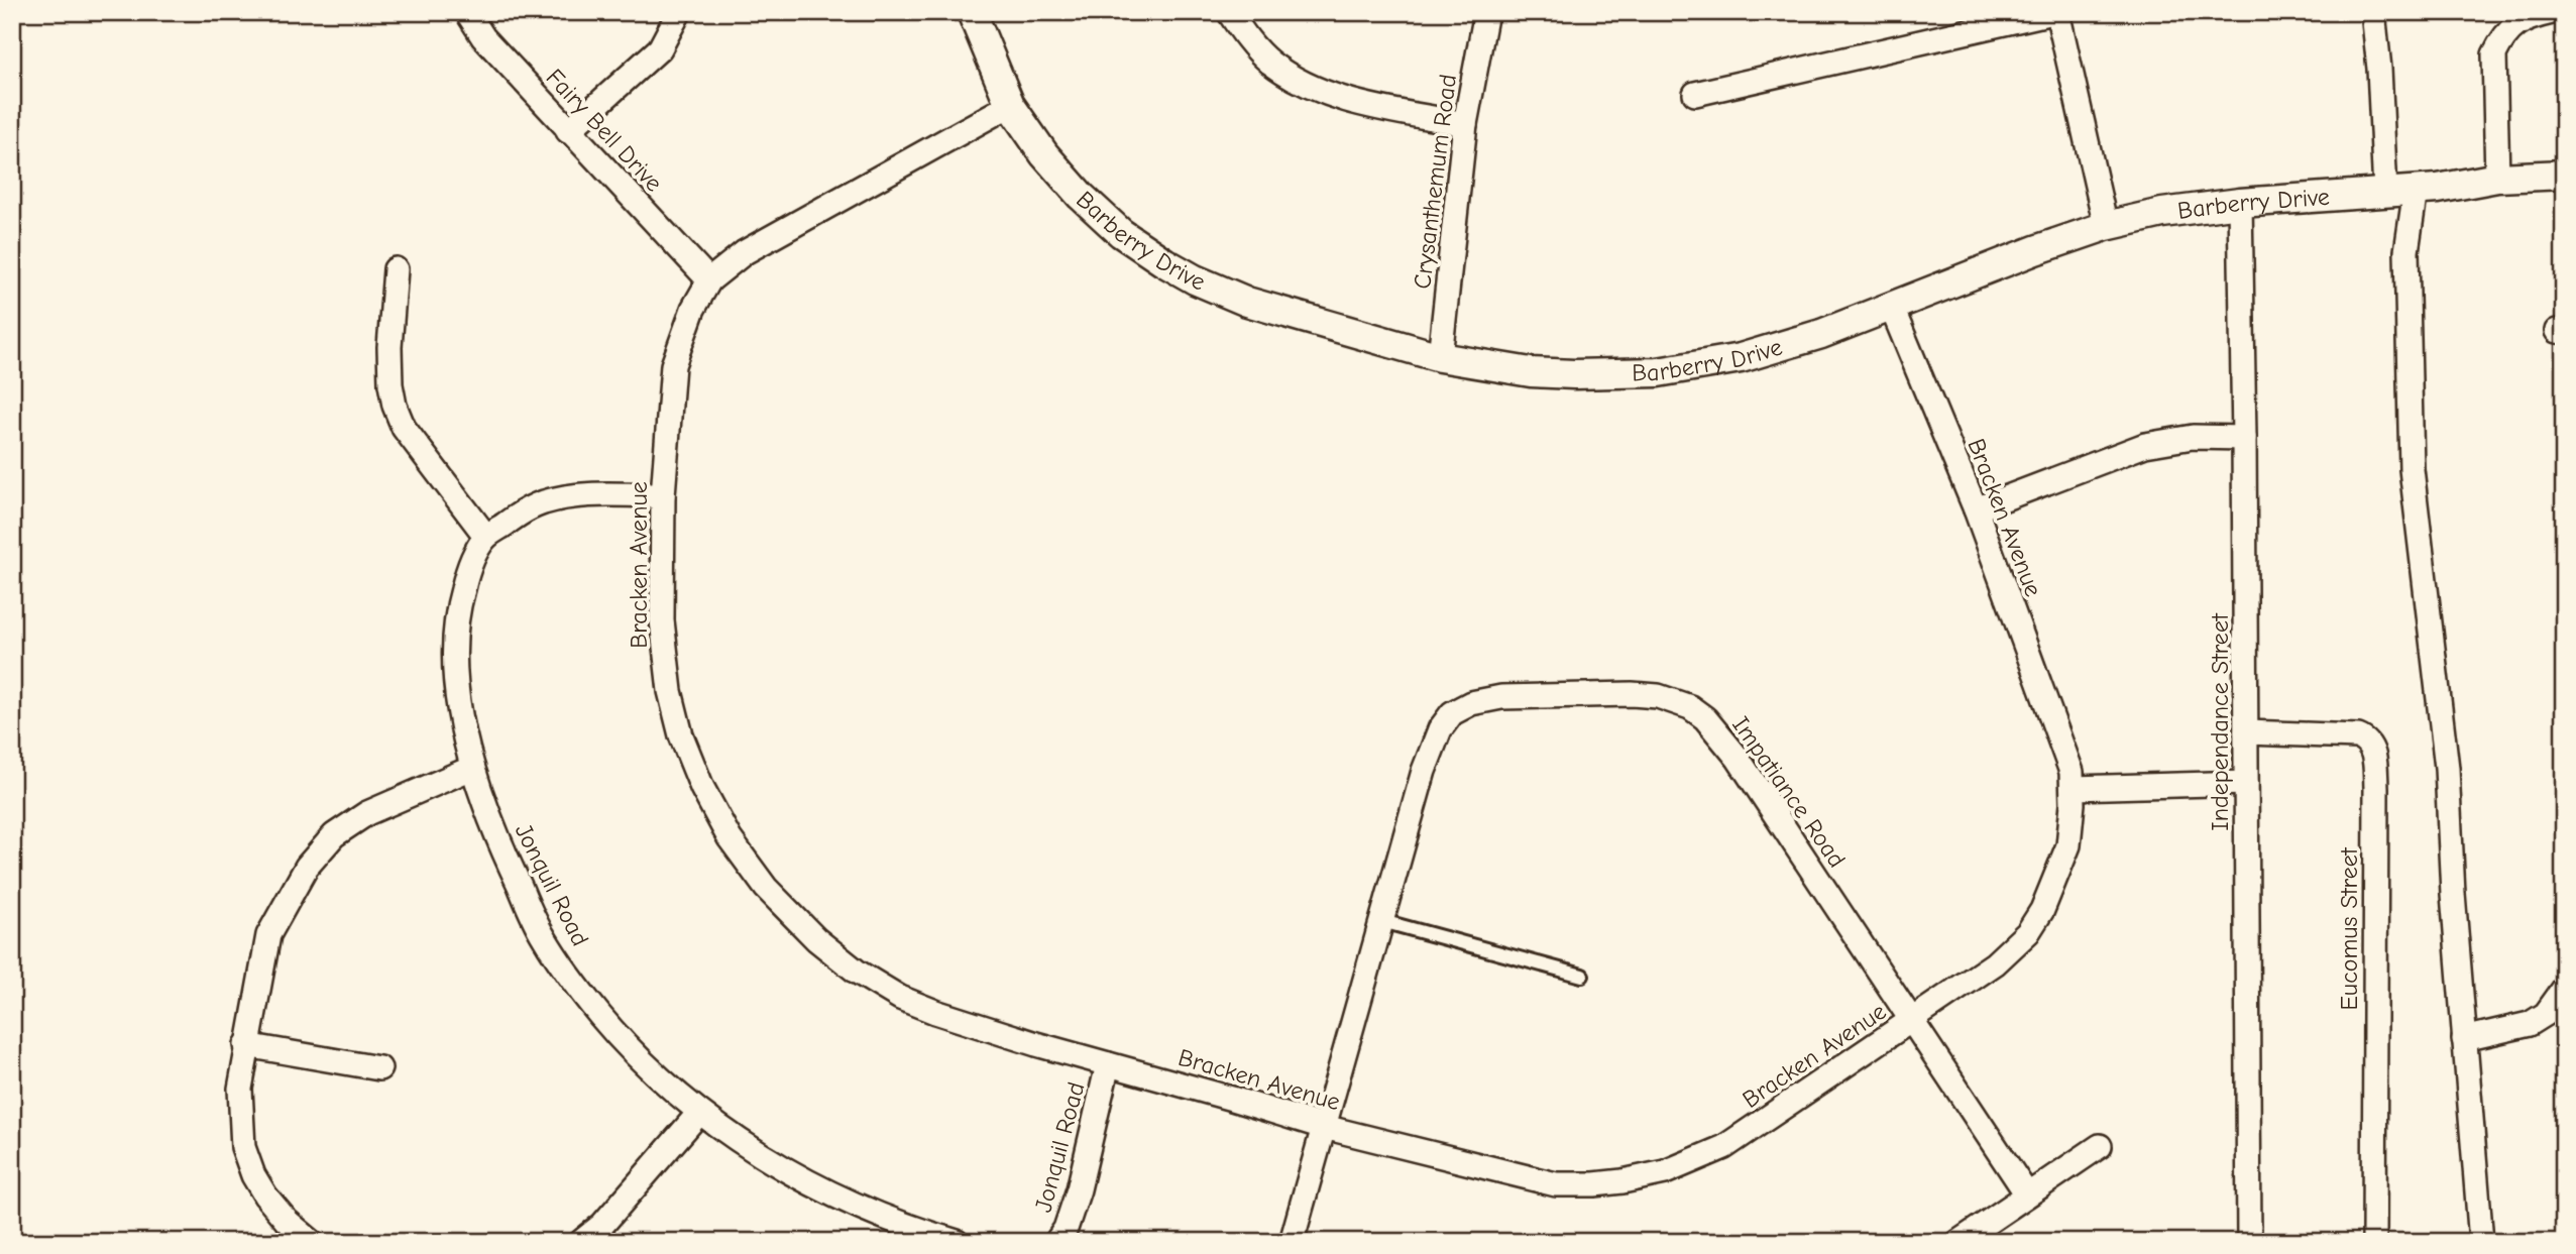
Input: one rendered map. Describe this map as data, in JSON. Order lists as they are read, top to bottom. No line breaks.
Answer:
{"streets":{"street":["Fairy Bell Drive","Crysanthemum Road","Barberry Drive","Bracken Avenue","Independance Street","Impatiance Road","Jonquil Road","Eucomus Street"]},"crossings":[["Fairy Bell Drive","Bracken Avenue"],["Crysanthemum Road","Barberry Drive"],["Barberry Drive","Bracken Avenue"],["Barberry Drive","Independance Street"],["Bracken Avenue","Impatiance Road"],["Bracken Avenue","Jonquil Road"],["Independance Street","Eucomus Street"]]}
